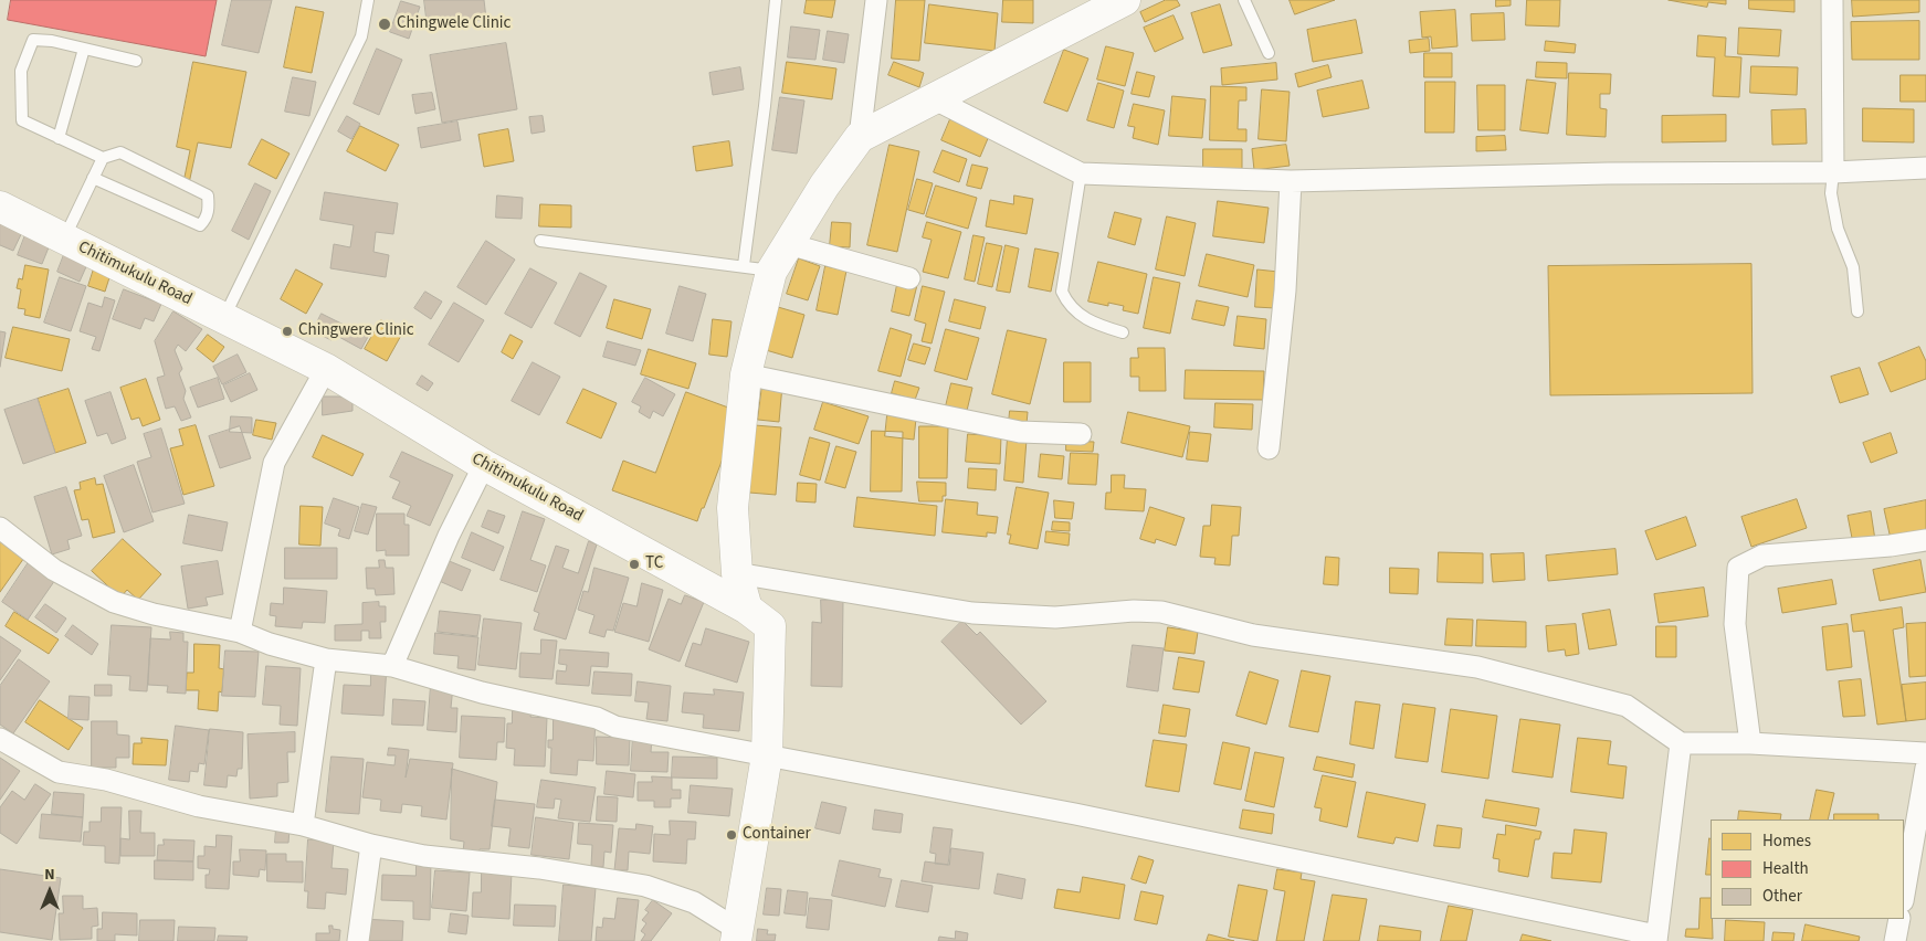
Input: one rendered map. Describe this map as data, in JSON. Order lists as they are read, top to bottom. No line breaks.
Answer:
{"streets":{"street":["Chitimukulu Road"]},"places":["Chingwele Clinic","Chingwere Clinic","TC","Container"],"legend":["Homes","Health","Other"],"north":"top"}
